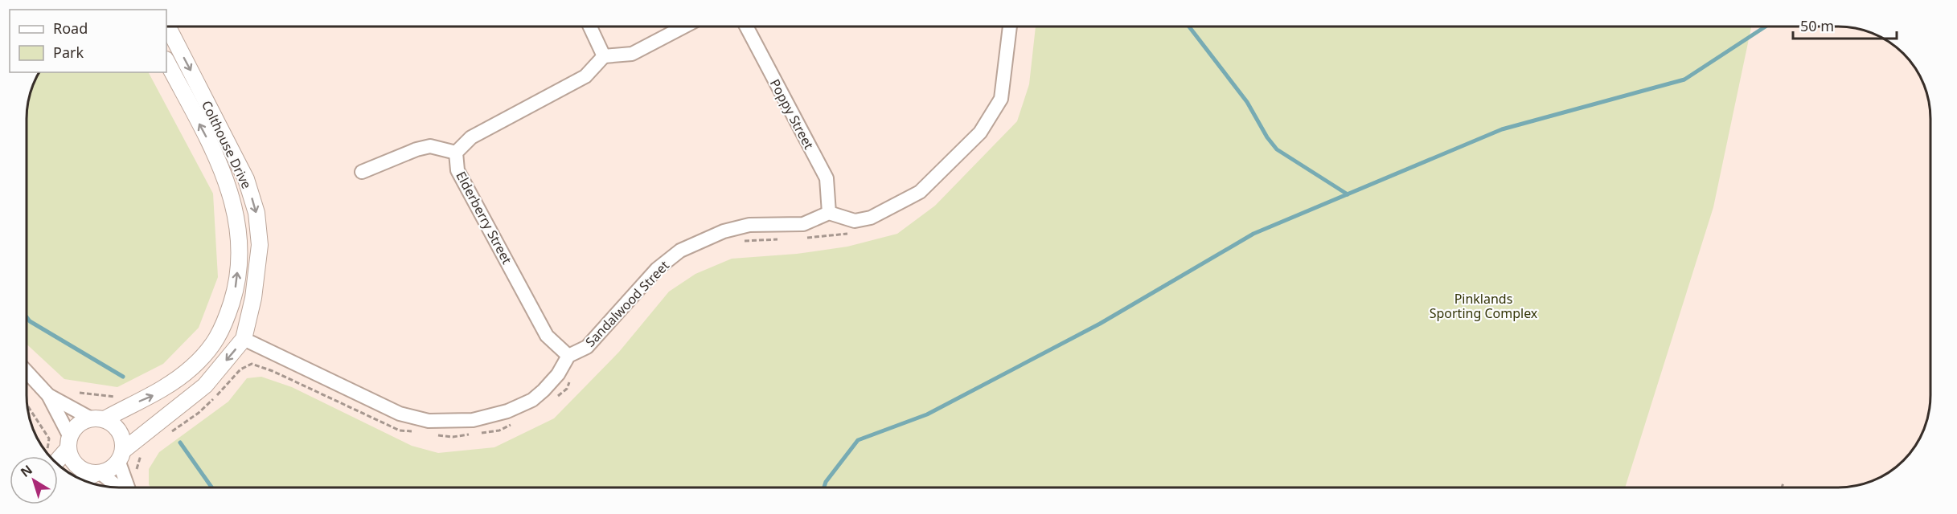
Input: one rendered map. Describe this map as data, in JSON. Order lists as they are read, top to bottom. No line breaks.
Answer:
{"streets":{"street":["Poppy Street","Colthouse Drive","Elderberry Street","Sandalwood Street"]},"crossings":[["Poppy Street","Sandalwood Street"],["Elderberry Street","Sandalwood Street"]],"parks":["Pinklands Sporting Complex"],"legend":["Road","Park"],"scale_bar":"50 m","north":"top left"}
